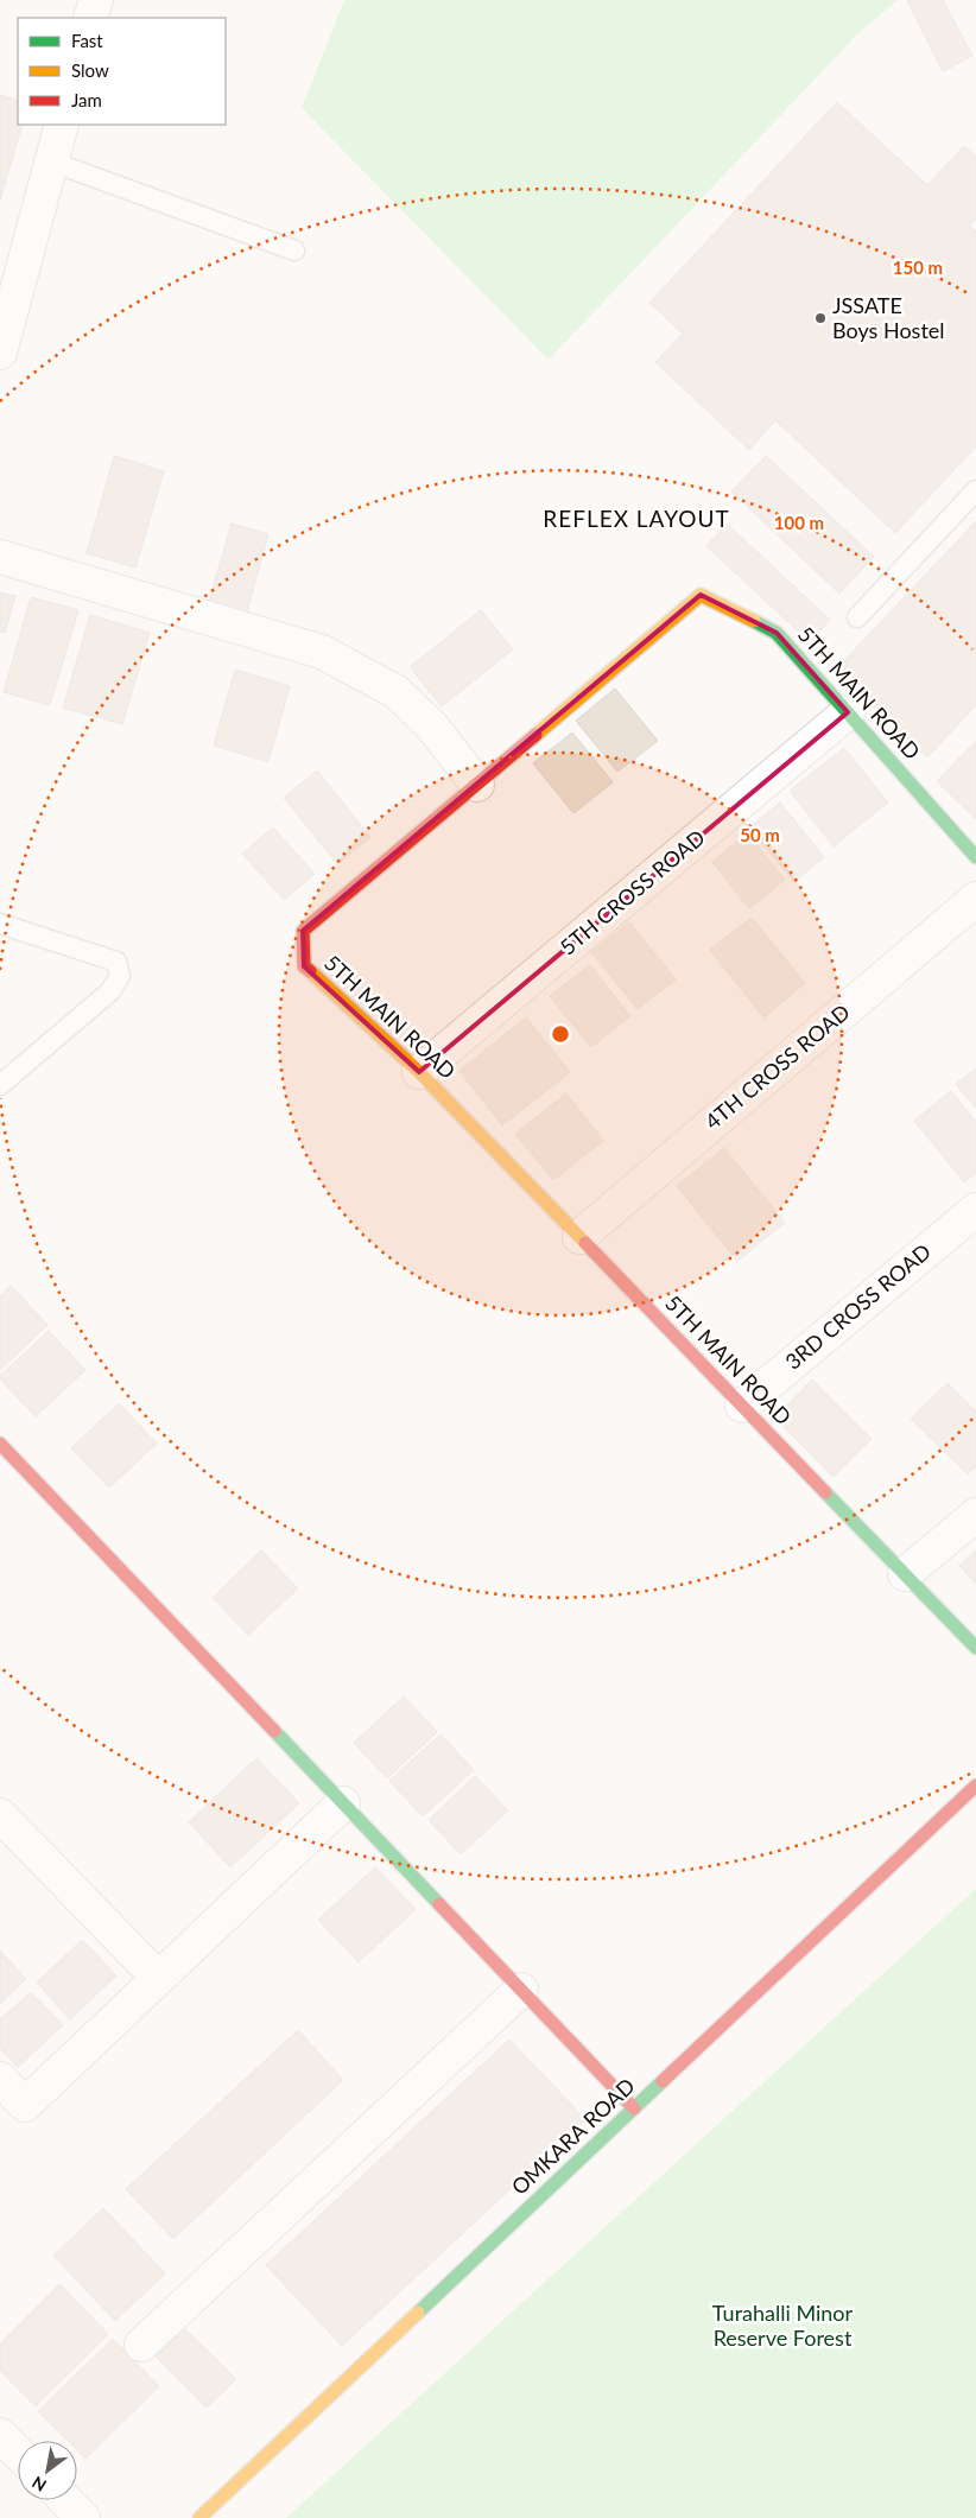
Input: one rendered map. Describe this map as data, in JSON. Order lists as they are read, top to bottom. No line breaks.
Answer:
{"streets":{"street":["5TH MAIN ROAD","5TH CROSS ROAD","4TH CROSS ROAD","3RD CROSS ROAD","OMKARA ROAD"]},"crossings":[["5TH MAIN ROAD","5TH CROSS ROAD"],["5TH MAIN ROAD","4TH CROSS ROAD"],["5TH MAIN ROAD","3RD CROSS ROAD"]],"districts":["REFLEX LAYOUT"],"parks":["Turahalli Minor Reserve Forest"],"places":["JSSATE Boys Hostel"],"legend":["Fast","Slow","Jam"],"north":"bottom left","rings":["150 m","100 m","50 m"]}
